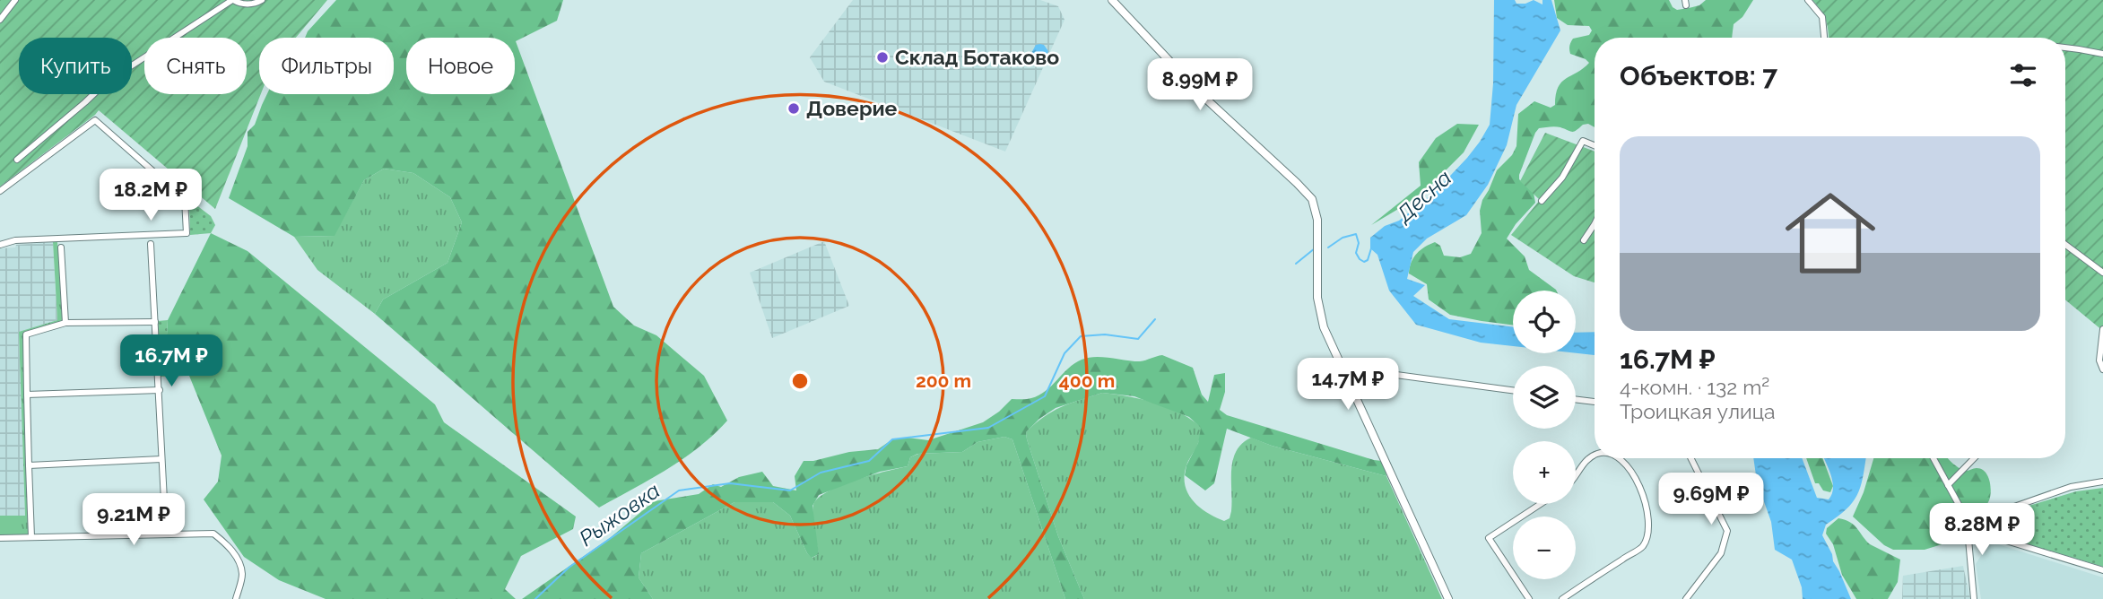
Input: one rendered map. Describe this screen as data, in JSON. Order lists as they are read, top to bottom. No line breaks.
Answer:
{"water":["Десна","Рыжовка"],"places":["Склад Ботаково","Доверие"],"page":{"chip":["Купить","Снять","Фильтры","Новое"],"heading":"Объектов: 7","price":["8.99M ₽","18.2M ₽","16.7M ₽","14.7M ₽","9.69M ₽","9.21M ₽","8.28M ₽"],"list":[{"name":"16.7M ₽","note":"4-комн. · 132 m² · Троицкая улица"}],"map_buttons":["+","−"]},"rings":["200 m","400 m"]}
